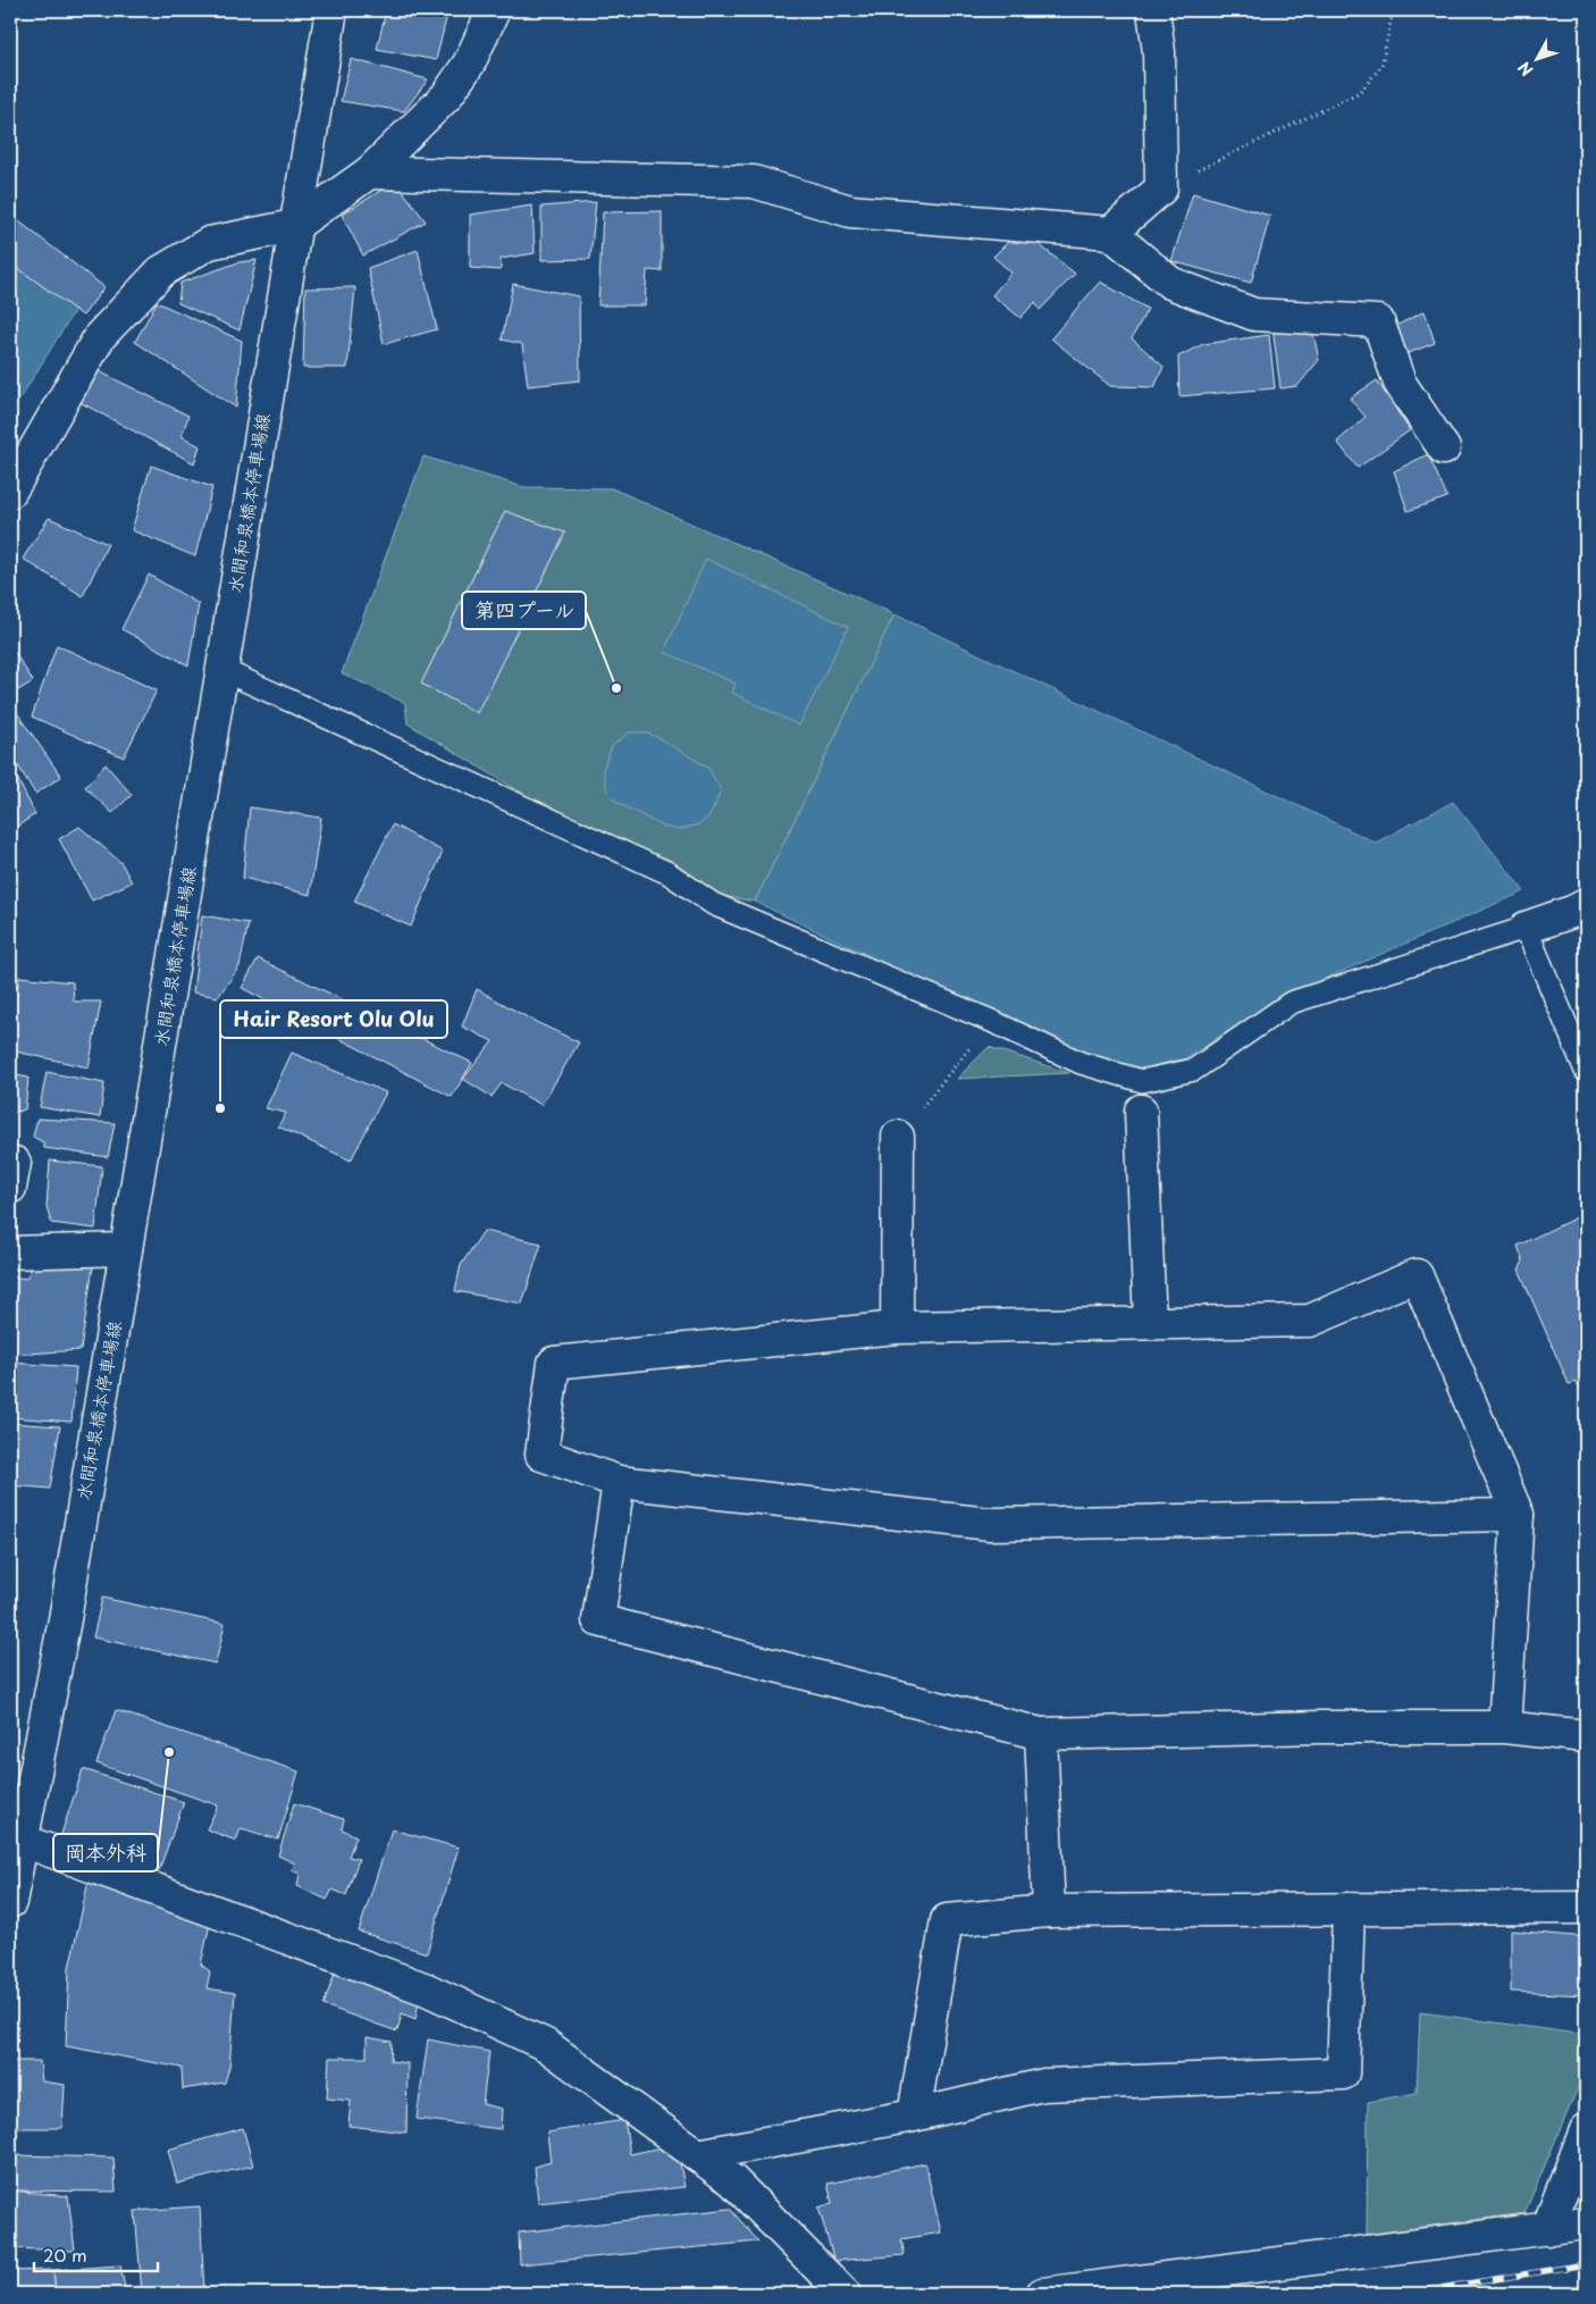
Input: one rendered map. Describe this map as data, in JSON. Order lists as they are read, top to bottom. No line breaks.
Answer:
{"streets":{"street":["水間和泉橋本停車場線"]},"places":["第四プール","Hair Resort Olu Olu","岡本外科"],"scale_bar":"20 m","north":"bottom left"}
